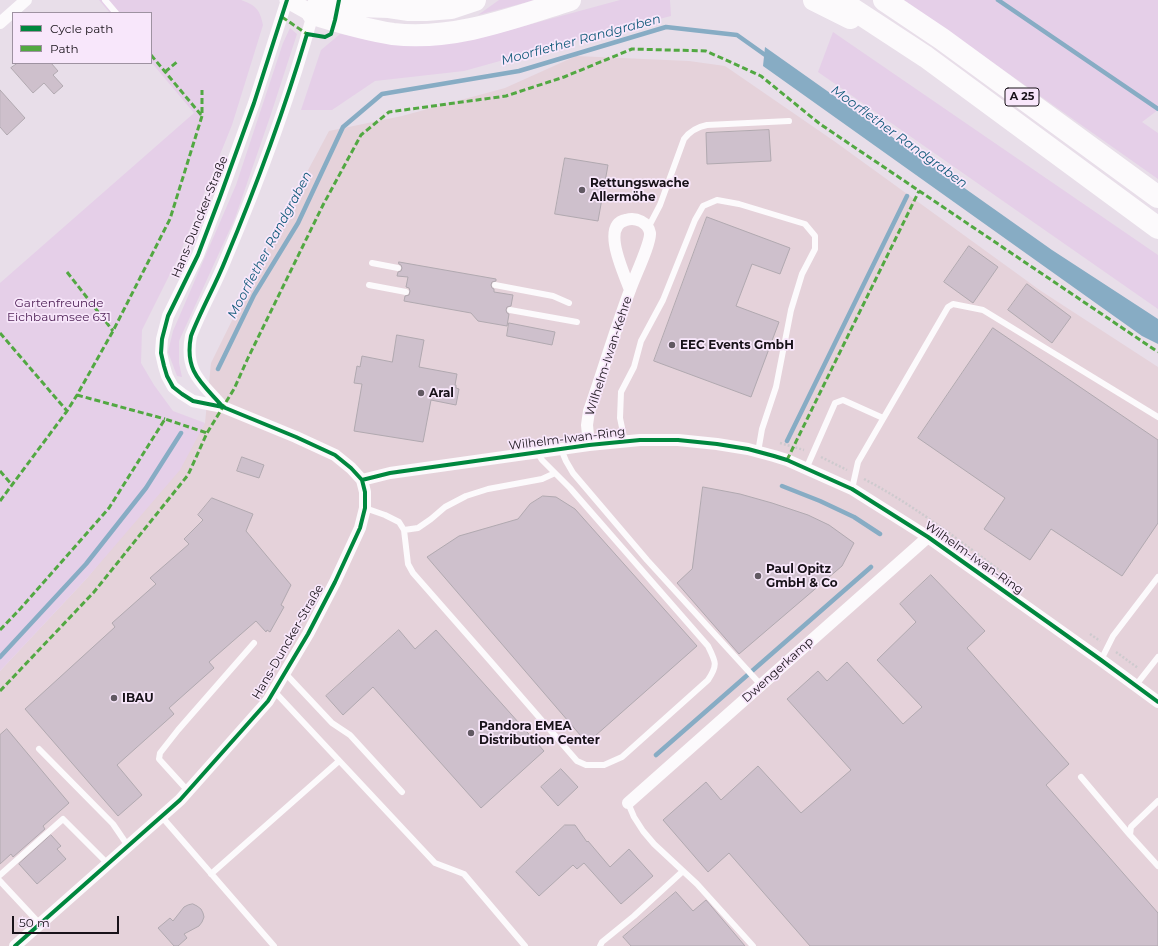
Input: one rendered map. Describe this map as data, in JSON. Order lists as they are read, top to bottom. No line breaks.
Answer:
{"streets":{"highway":["A 25"],"street":["Hans-Duncker-Straße","Wilhelm-Iwan-Kehre","Wilhelm-Iwan-Ring","Dwengerkamp"]},"crossings":[["Hans-Duncker-Straße","Wilhelm-Iwan-Ring"],["Wilhelm-Iwan-Kehre","Wilhelm-Iwan-Ring"],["Wilhelm-Iwan-Ring","Dwengerkamp"]],"water":["Moorflether Randgraben"],"parks":["Gartenfreunde Eichbaumsee 631"],"places":["Rettungswache Allermöhe","EEC Events GmbH","Aral","Paul Opitz GmbH & Co","IBAU","Pandora EMEA Distribution Center"],"legend":["Cycle path","Path"],"scale_bar":"50 m"}
